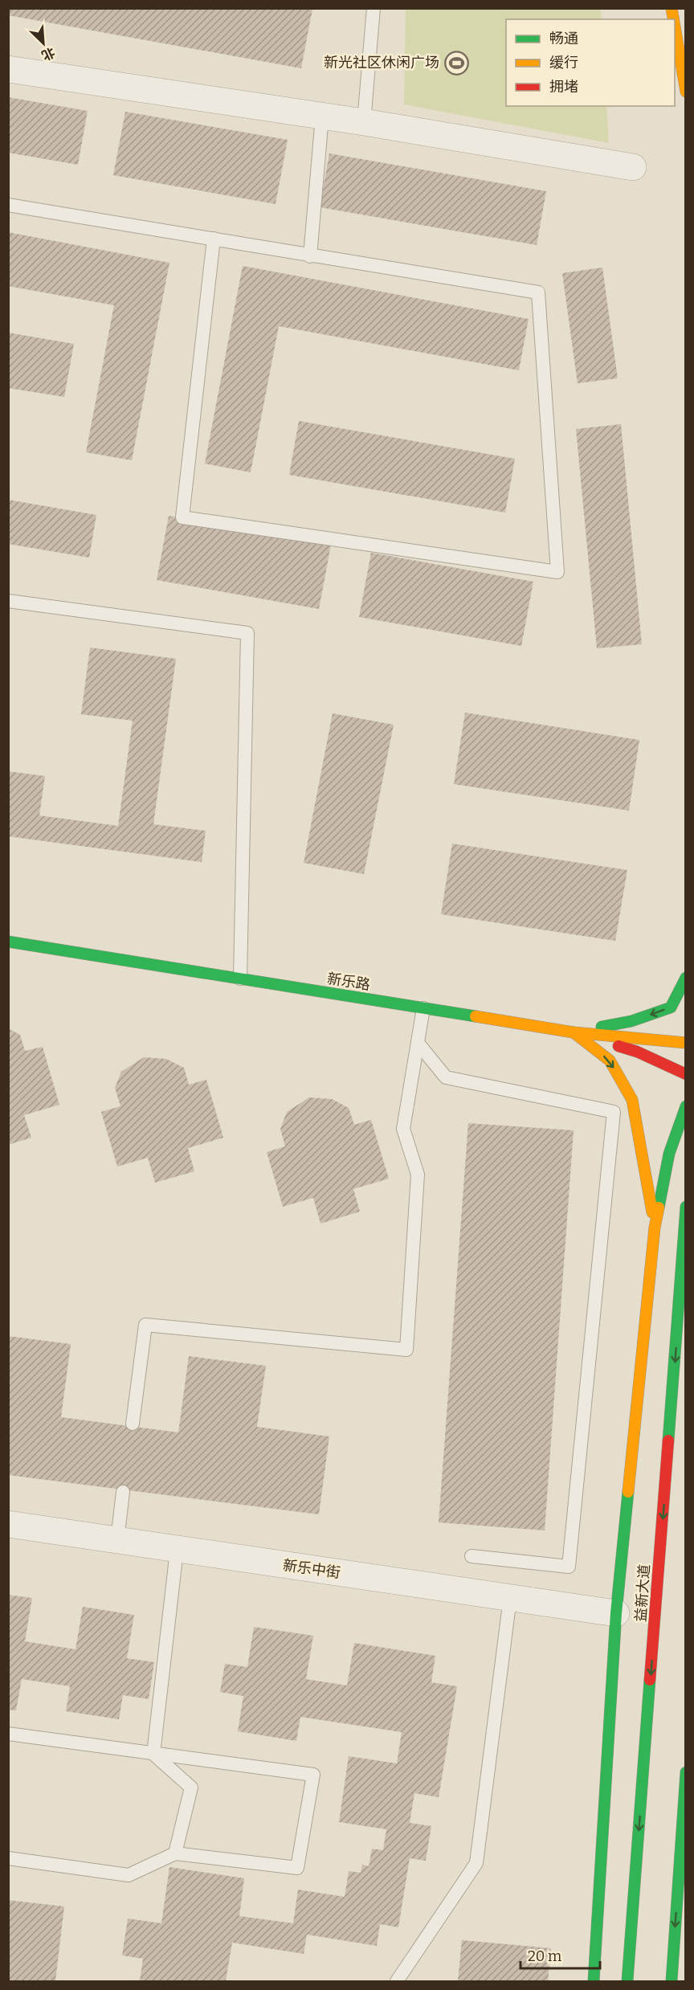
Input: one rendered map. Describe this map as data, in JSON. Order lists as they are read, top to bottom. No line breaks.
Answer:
{"streets":{"main road":["新乐路","益新大道"],"street":["新乐中街"]},"places":{"sports":["新光社区休闲广场"]},"legend":["畅通","缓行","拥堵"],"scale_bar":"20 m","north":"bottom right"}
